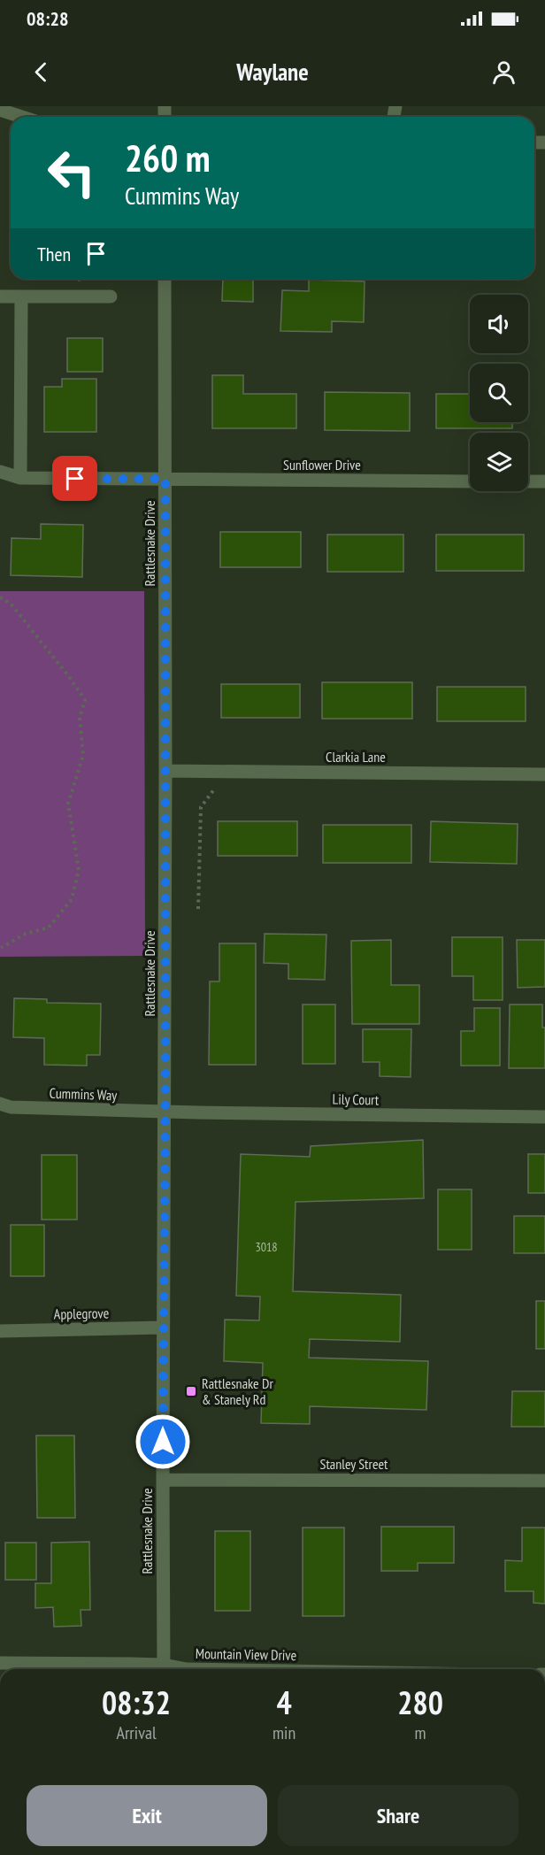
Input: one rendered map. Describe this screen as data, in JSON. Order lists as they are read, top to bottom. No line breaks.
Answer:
{"streets":{"street":["Sunflower Drive","Rattlesnake Drive","Clarkia Lane","Cummins Way","Lily Court","Applegrove","Stanley Street","Mountain View Drive"]},"crossings":[["Sunflower Drive","Rattlesnake Drive"],["Rattlesnake Drive","Clarkia Lane"],["Rattlesnake Drive","Cummins Way"],["Rattlesnake Drive","Lily Court"],["Rattlesnake Drive","Applegrove"],["Rattlesnake Drive","Stanley Street"],["Rattlesnake Drive","Mountain View Drive"],["Cummins Way","Lily Court"]],"places":{"transit":["Rattlesnake Dr & Stanely Rd"]},"house_numbers":["3018"],"page":{"status":"08:28","header":"Waylane","turn":["260 m","Cummins Way"],"then":"Then","eta":["08:32","Arrival","4","min","280","m"],"buttons":["Exit","Share"]}}
